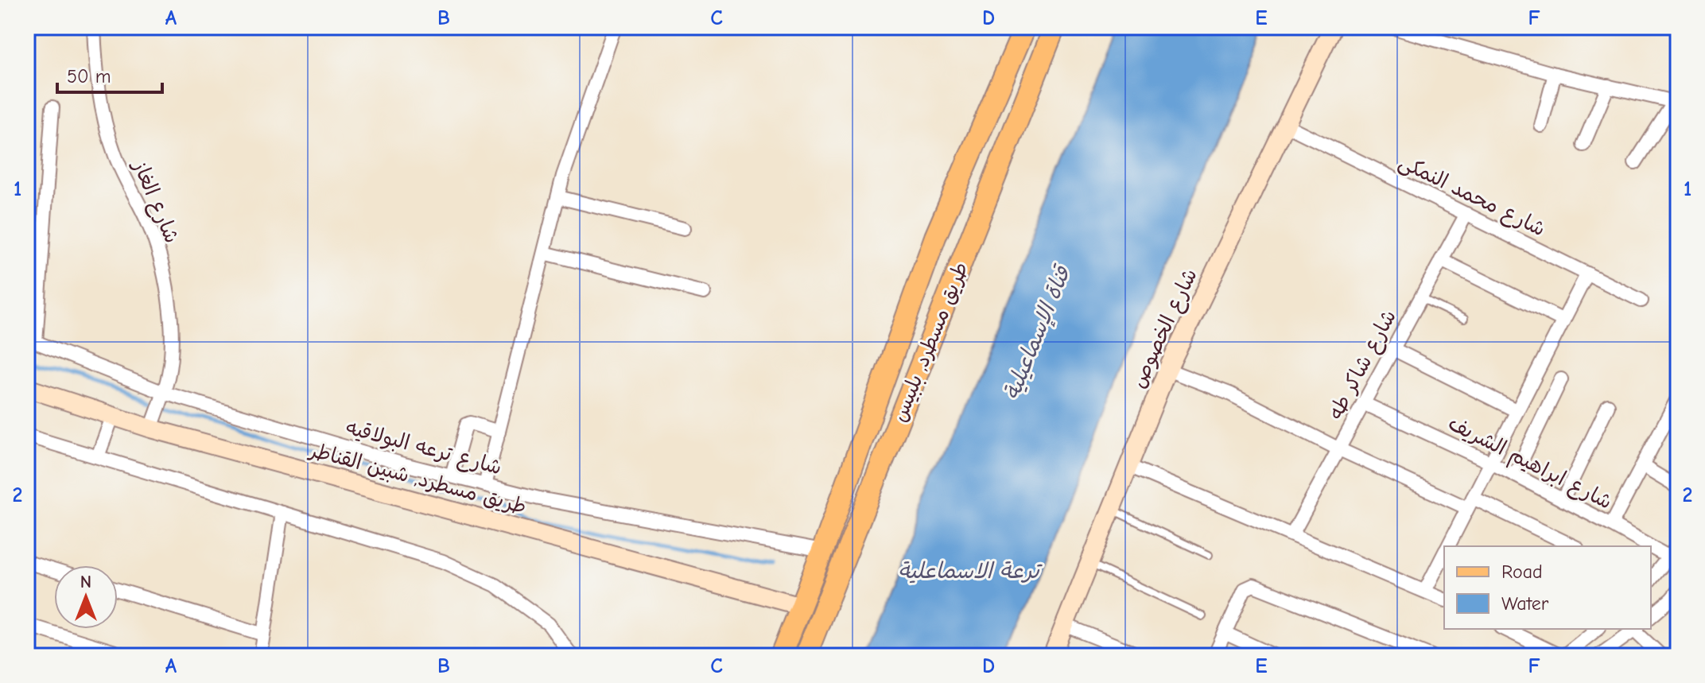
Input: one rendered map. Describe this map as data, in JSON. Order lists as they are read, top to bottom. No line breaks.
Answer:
{"streets":{"main road":["شارع الخصوص","طريق مسطرد, بلبيس","طريق مسطرد, شبين القناطر"],"street":["شارع محمد النمكى","شارع الغاز","شارع شاكر طه","شارع ترعه البولاقيه","شارع ابراهيم الشريف"]},"crossings":[["شارع محمد النمكى","شارع الخصوص"],["شارع محمد النمكى","شارع شاكر طه"],["شارع الغاز","شارع ترعه البولاقيه"],["شارع الغاز","طريق مسطرد, شبين القناطر"],["طريق مسطرد, بلبيس","شارع ترعه البولاقيه"],["طريق مسطرد, بلبيس","طريق مسطرد, شبين القناطر"],["شارع شاكر طه","شارع ابراهيم الشريف"]],"water":["قناة الإسماعيلية","ترعة الاسماعلية"],"legend":["Road","Water"],"scale_bar":"50 m","north":"top","grid":{"columns":["A","B","C","D","E","F"],"rows":["1","2"]}}
